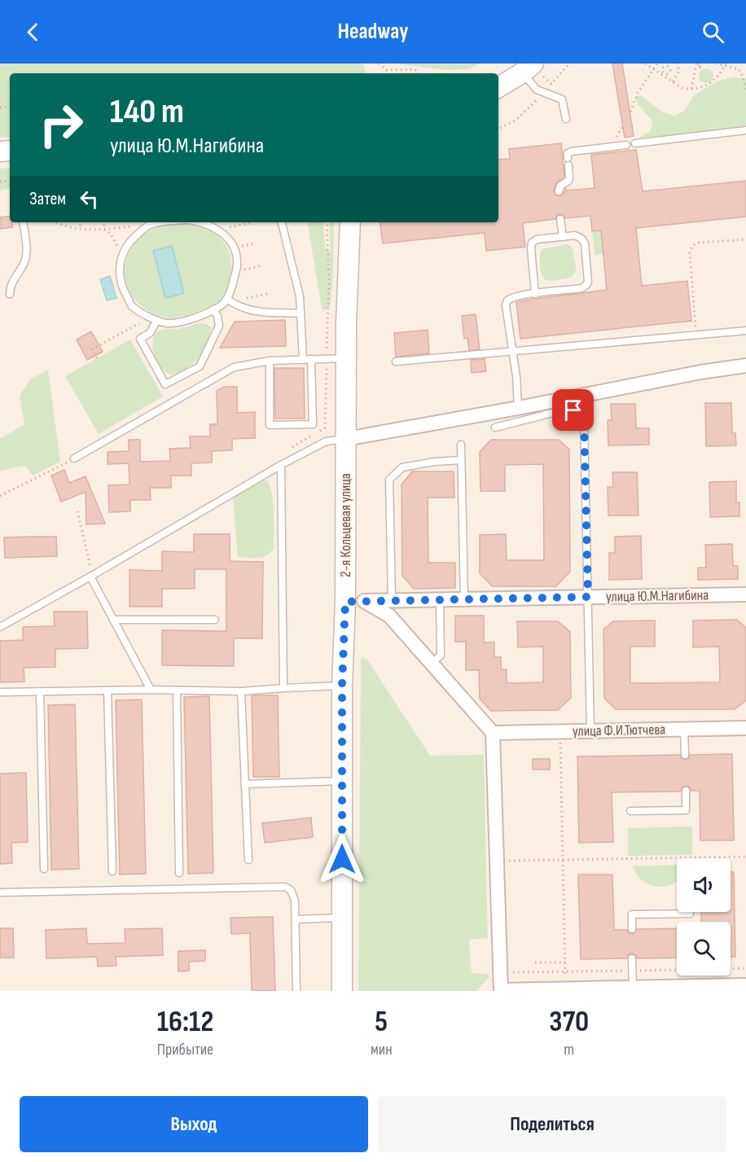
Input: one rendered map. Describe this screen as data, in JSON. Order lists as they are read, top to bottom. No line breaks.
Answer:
{"streets":{"main road":["2-я Кольцевая улица"],"street":["улица Ю.М.Нагибина","улица Ф.И.Тютчева"]},"crossings":[["2-я Кольцевая улица","улица Ю.М.Нагибина"]],"page":{"header":"Headway","turn":["140 m","улица Ю.М.Нагибина"],"then":"Затем","eta":["16:12","Прибытие","5","мин","370","m"],"buttons":["Выход","Поделиться"]}}
